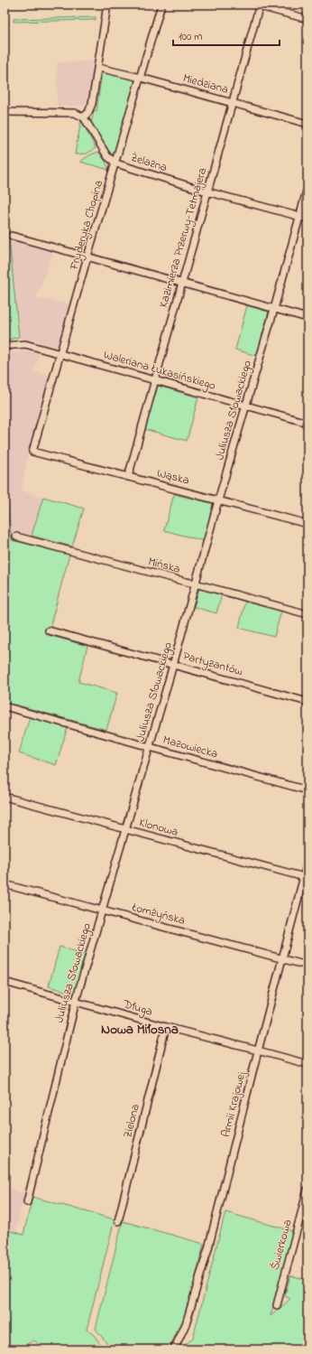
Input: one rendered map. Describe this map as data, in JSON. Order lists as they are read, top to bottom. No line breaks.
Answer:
{"streets":{"street":["Miedziana","Żelazna","Fryderyka Chopina","Kazimierza Przerwy-Tetmajera","Waleriana Łukasińskiego","Juliusza Słowackiego","Wąska","Mińska","Partyzantów","Mazowiecka","Klonowa","Łomżyńska","Długa","Armii Krajowej","Zielona","Świerkowa"]},"crossings":[["Miedziana","Fryderyka Chopina"],["Miedziana","Kazimierza Przerwy-Tetmajera"],["Żelazna","Fryderyka Chopina"],["Żelazna","Kazimierza Przerwy-Tetmajera"],["Żelazna","Juliusza Słowackiego"],["Fryderyka Chopina","Waleriana Łukasińskiego"],["Fryderyka Chopina","Wąska"],["Kazimierza Przerwy-Tetmajera","Waleriana Łukasińskiego"],["Kazimierza Przerwy-Tetmajera","Wąska"],["Waleriana Łukasińskiego","Juliusza Słowackiego"],["Juliusza Słowackiego","Wąska"],["Juliusza Słowackiego","Mińska"],["Juliusza Słowackiego","Partyzantów"],["Juliusza Słowackiego","Mazowiecka"],["Juliusza Słowackiego","Klonowa"],["Juliusza Słowackiego","Łomżyńska"],["Juliusza Słowackiego","Długa"],["Klonowa","Armii Krajowej"],["Łomżyńska","Armii Krajowej"],["Długa","Armii Krajowej"],["Długa","Zielona"]],"districts":["Nowa Miłosna"],"scale_bar":"100 m"}
